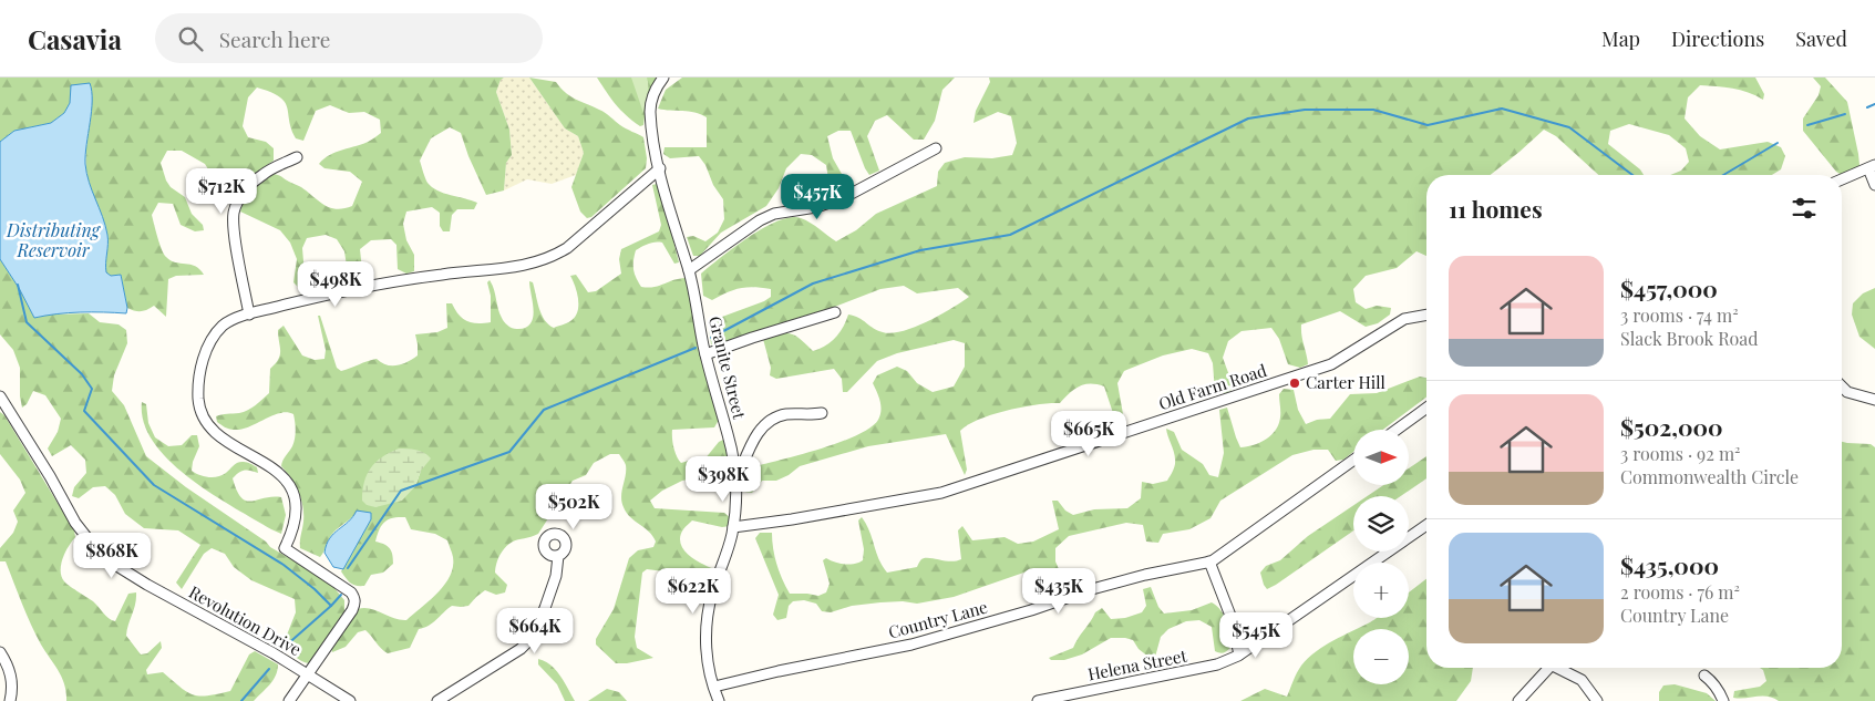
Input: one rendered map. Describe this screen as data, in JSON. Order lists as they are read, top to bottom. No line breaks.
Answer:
{"streets":{"street":["Granite Street","Old Farm Road","Country Lane","Revolution Drive","Helena Street"]},"crossings":[["Granite Street","Old Farm Road"],["Granite Street","Country Lane"]],"water":["Distributing Reservoir"],"places":["Carter Hill"],"north":"right","page":{"header":"Casavia","search":"Search here","nav":["Map","Directions","Saved"],"price":["$712K","$457K","$498K","$665K","$398K","$502K","$868K","$622K","$435K","$664K","$545K"],"heading":"11 homes","list":[{"name":"$457,000","note":"3 rooms · 74 m² · Slack Brook Road"},{"name":"$502,000","note":"3 rooms · 92 m² · Commonwealth Circle"},{"name":"$435,000","note":"2 rooms · 76 m² · Country Lane"}],"map_buttons":["+","−"]}}
